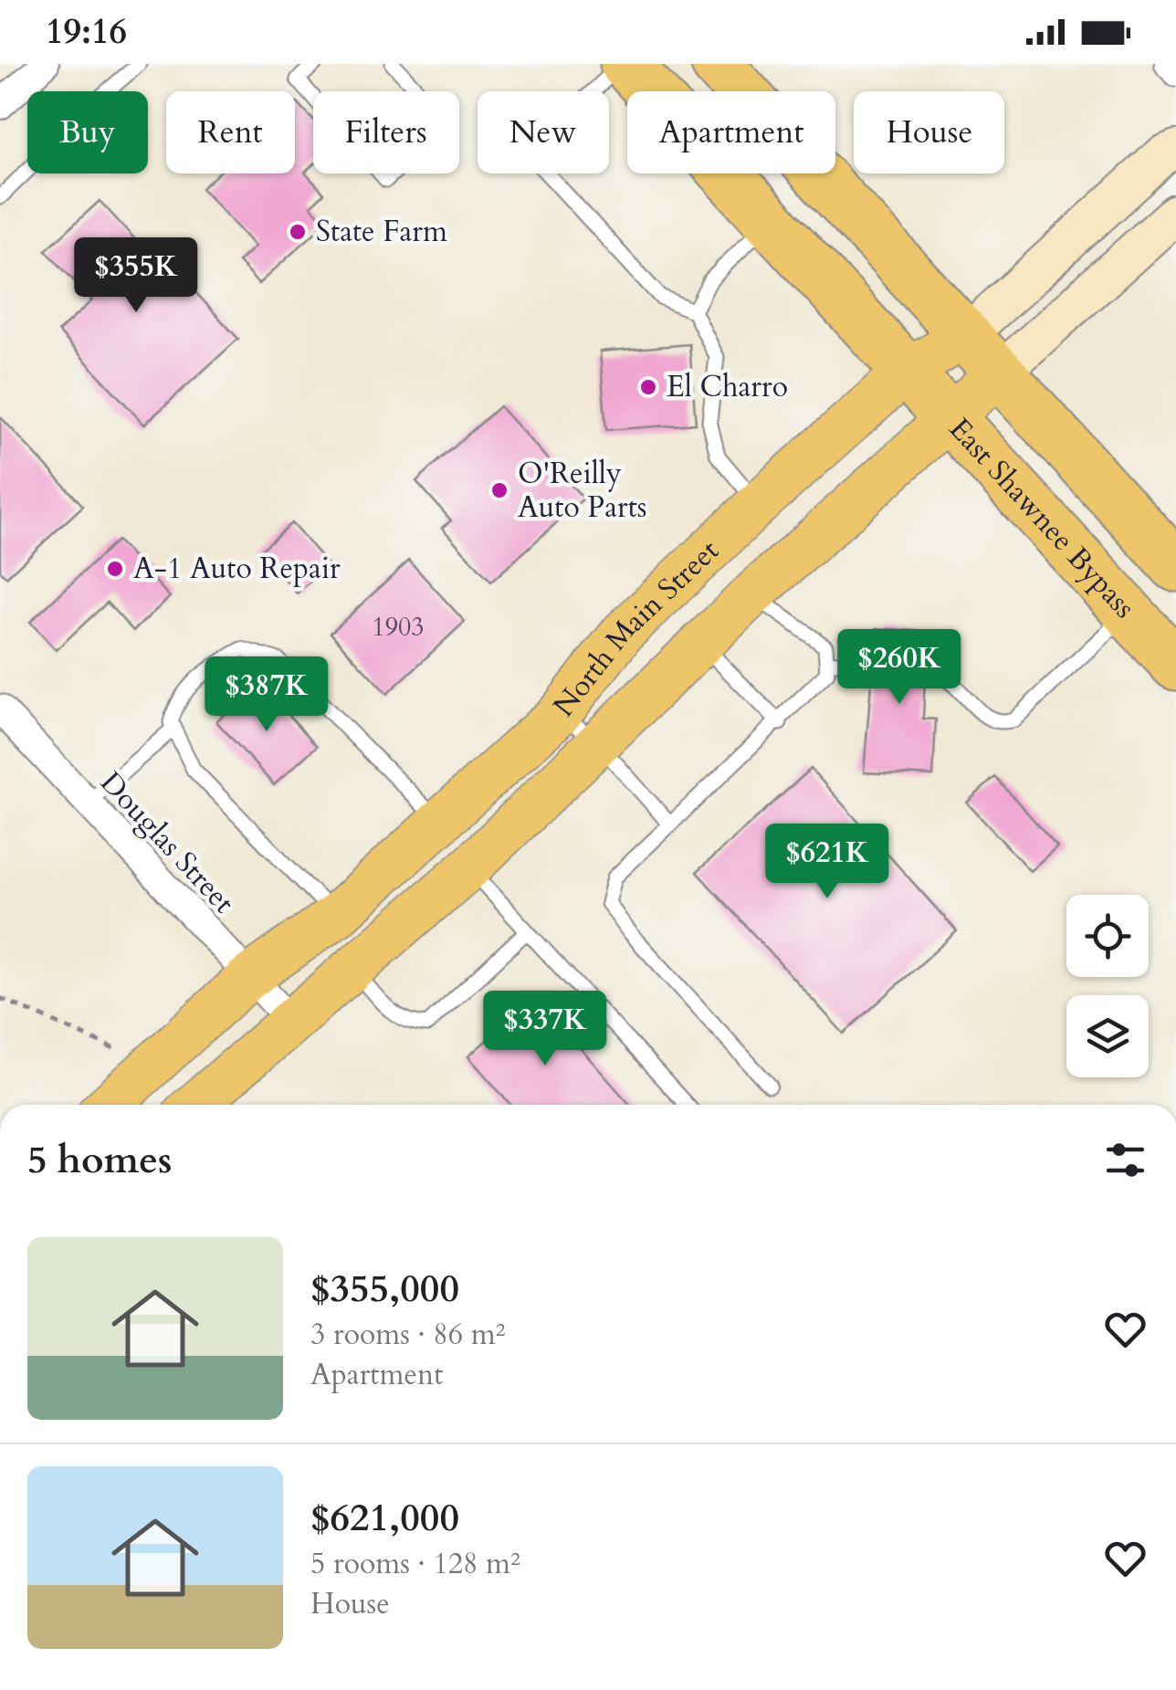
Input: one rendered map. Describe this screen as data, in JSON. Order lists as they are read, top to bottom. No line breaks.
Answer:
{"streets":{"highway":["East Shawnee Bypass"],"main road":["North Main Street"],"street":["Douglas Street"]},"crossings":[["East Shawnee Bypass","North Main Street"],["North Main Street","Douglas Street"]],"places":["State Farm","El Charro","O'Reilly Auto Parts","A-1 Auto Repair"],"house_numbers":["1903"],"page":{"status":"19:16","chip":["Buy","Rent","Filters","New","Apartment","House"],"price":["$355K","$260K","$387K","$621K","$337K"],"heading":"5 homes","list":[{"name":"$355,000","note":"3 rooms · 86 m² · Apartment"},{"name":"$621,000","note":"5 rooms · 128 m² · House"}]}}
